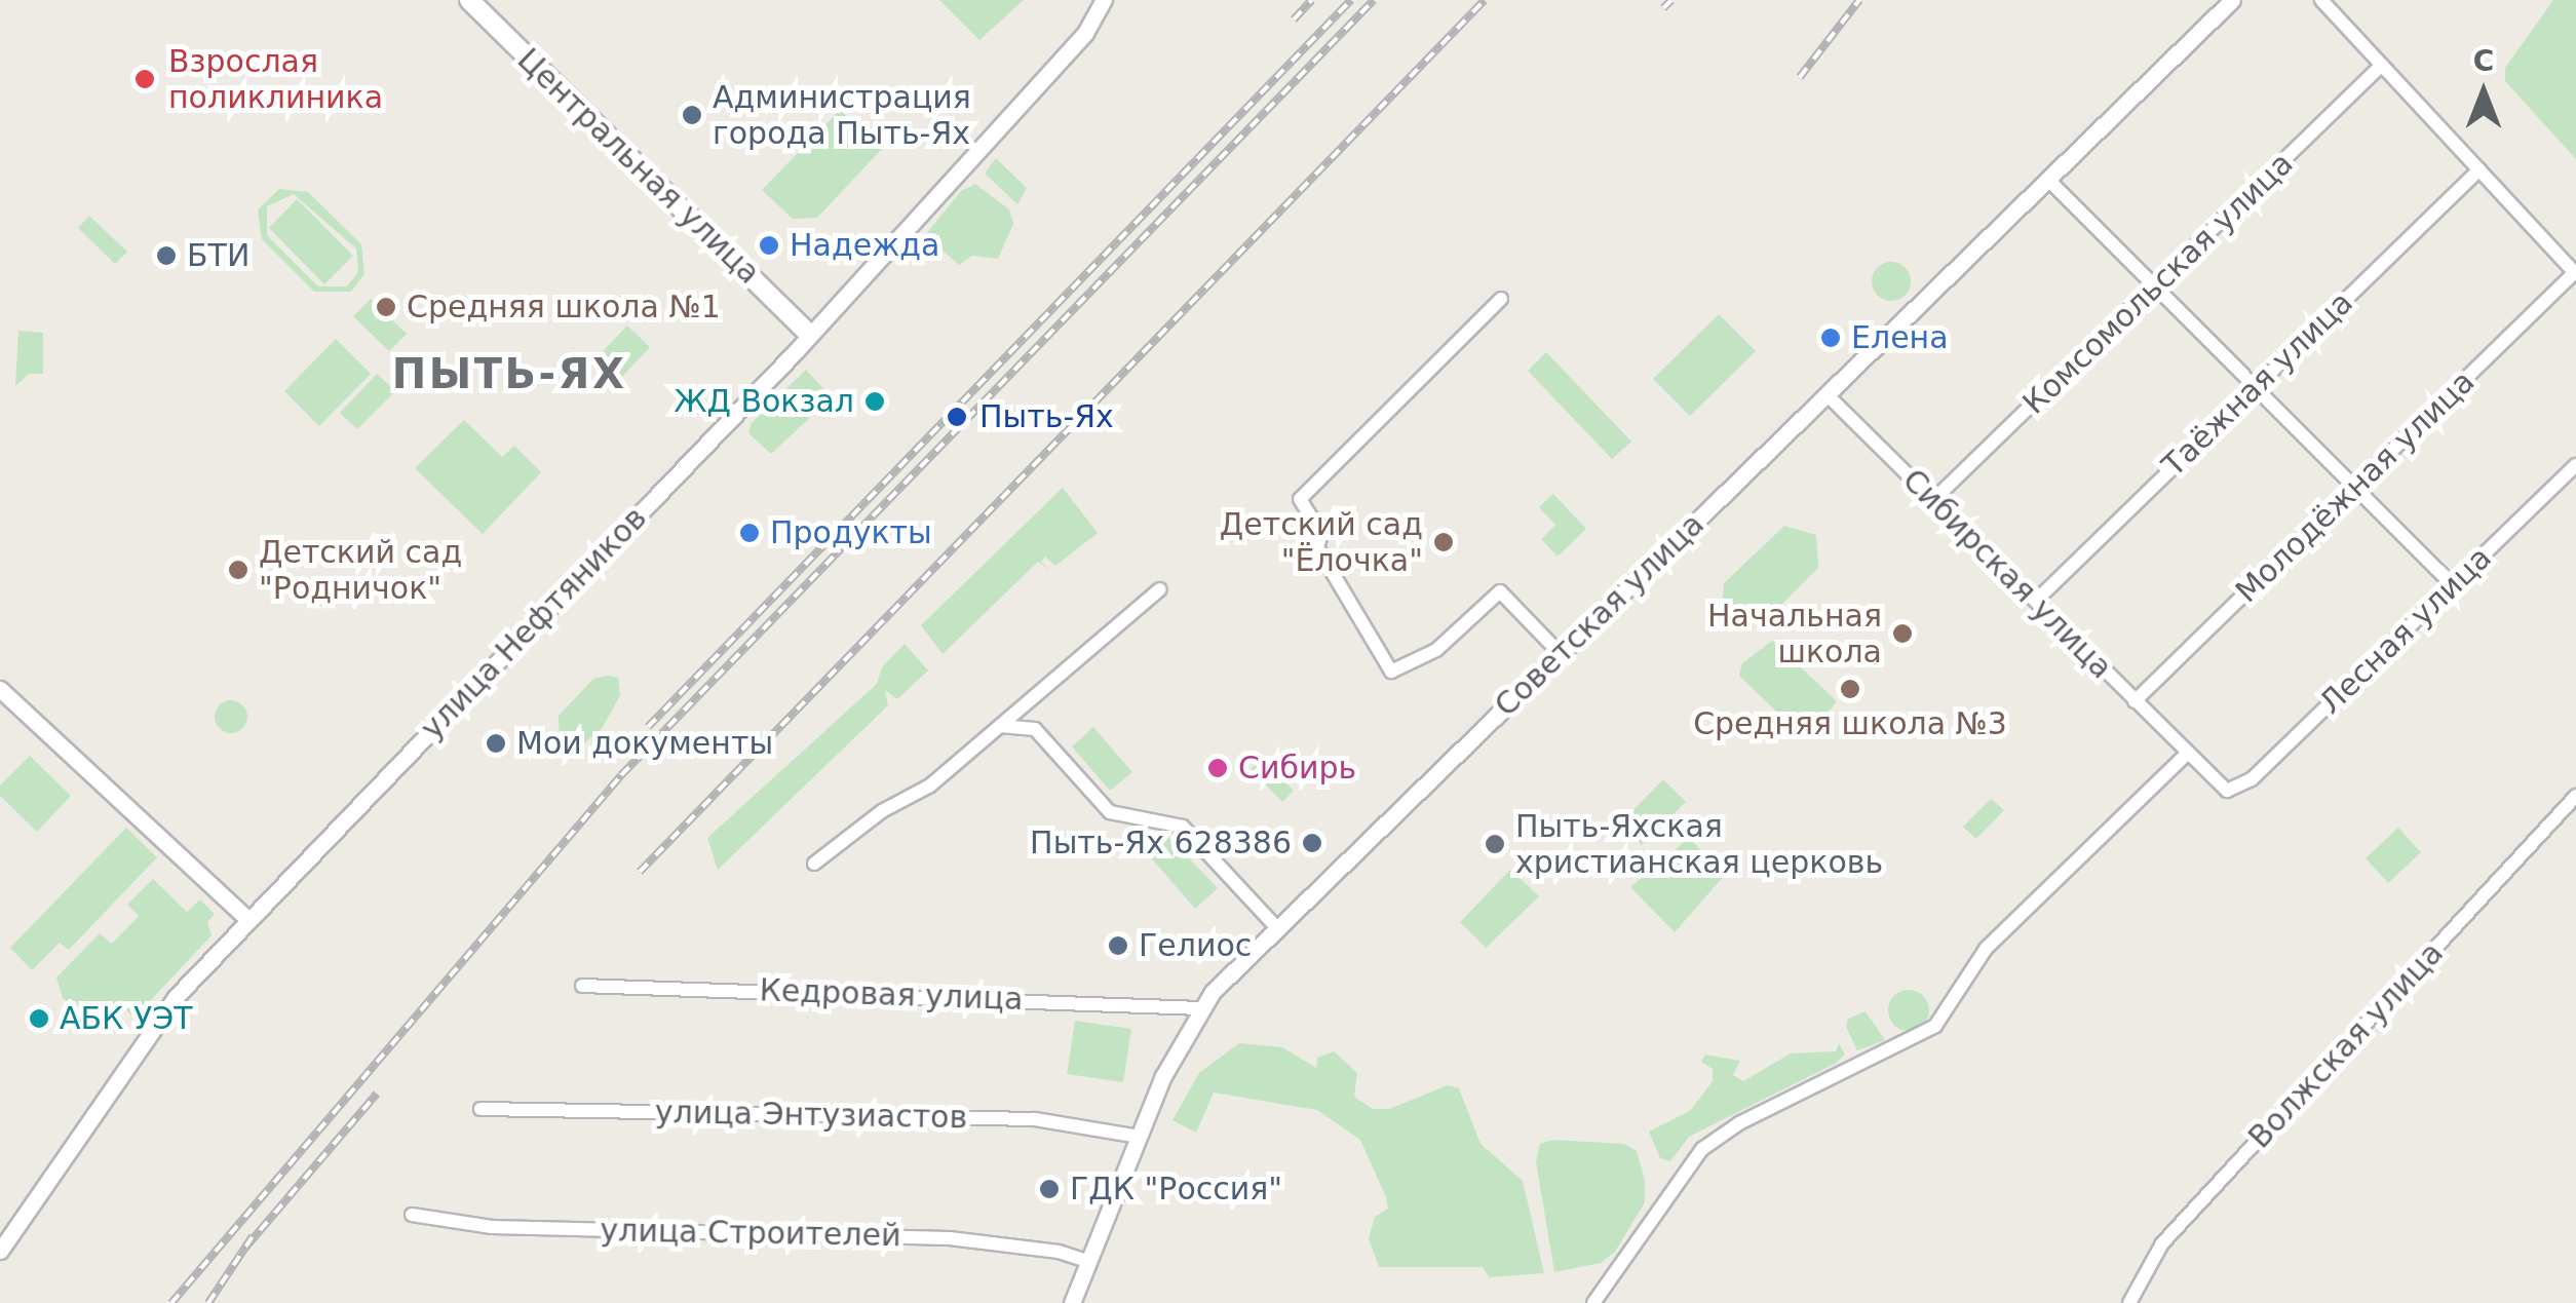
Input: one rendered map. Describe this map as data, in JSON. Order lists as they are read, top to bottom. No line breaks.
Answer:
{"streets":{"main road":["Центральная улица"],"street":["Комсомольская улица","Таёжная улица","Молодёжная улица","Сибирская улица","Советская улица","улица Нефтяников","Лесная улица","Кедровая улица","Волжская улица","улица Энтузиастов","улица Строителей"]},"crossings":[["Центральная улица","улица Нефтяников"],["Комсомольская улица","Сибирская улица"],["Таёжная улица","Сибирская улица"],["Молодёжная улица","Сибирская улица"],["Сибирская улица","Советская улица"],["Сибирская улица","Лесная улица"],["Советская улица","Кедровая улица"],["Советская улица","улица Энтузиастов"],["Советская улица","улица Строителей"]],"districts":["ПЫТЬ-ЯХ"],"places":["Взрослая поликлиника","Администрация города Пыть-Ях","Надежда","БТИ","Средняя школа №1","Елена","ЖД Вокзал","Пыть-Ях","Продукты","Детский сад \"Ёлочка\"","Детский сад \"Родничок\"","Начальная школа","Средняя школа №3","Мои документы","Сибирь","Пыть-Ях 628386","Пыть-Яхская христианская церковь","Гелиос","АБК УЭТ","ГДК \"Россия\""],"north":"top"}
